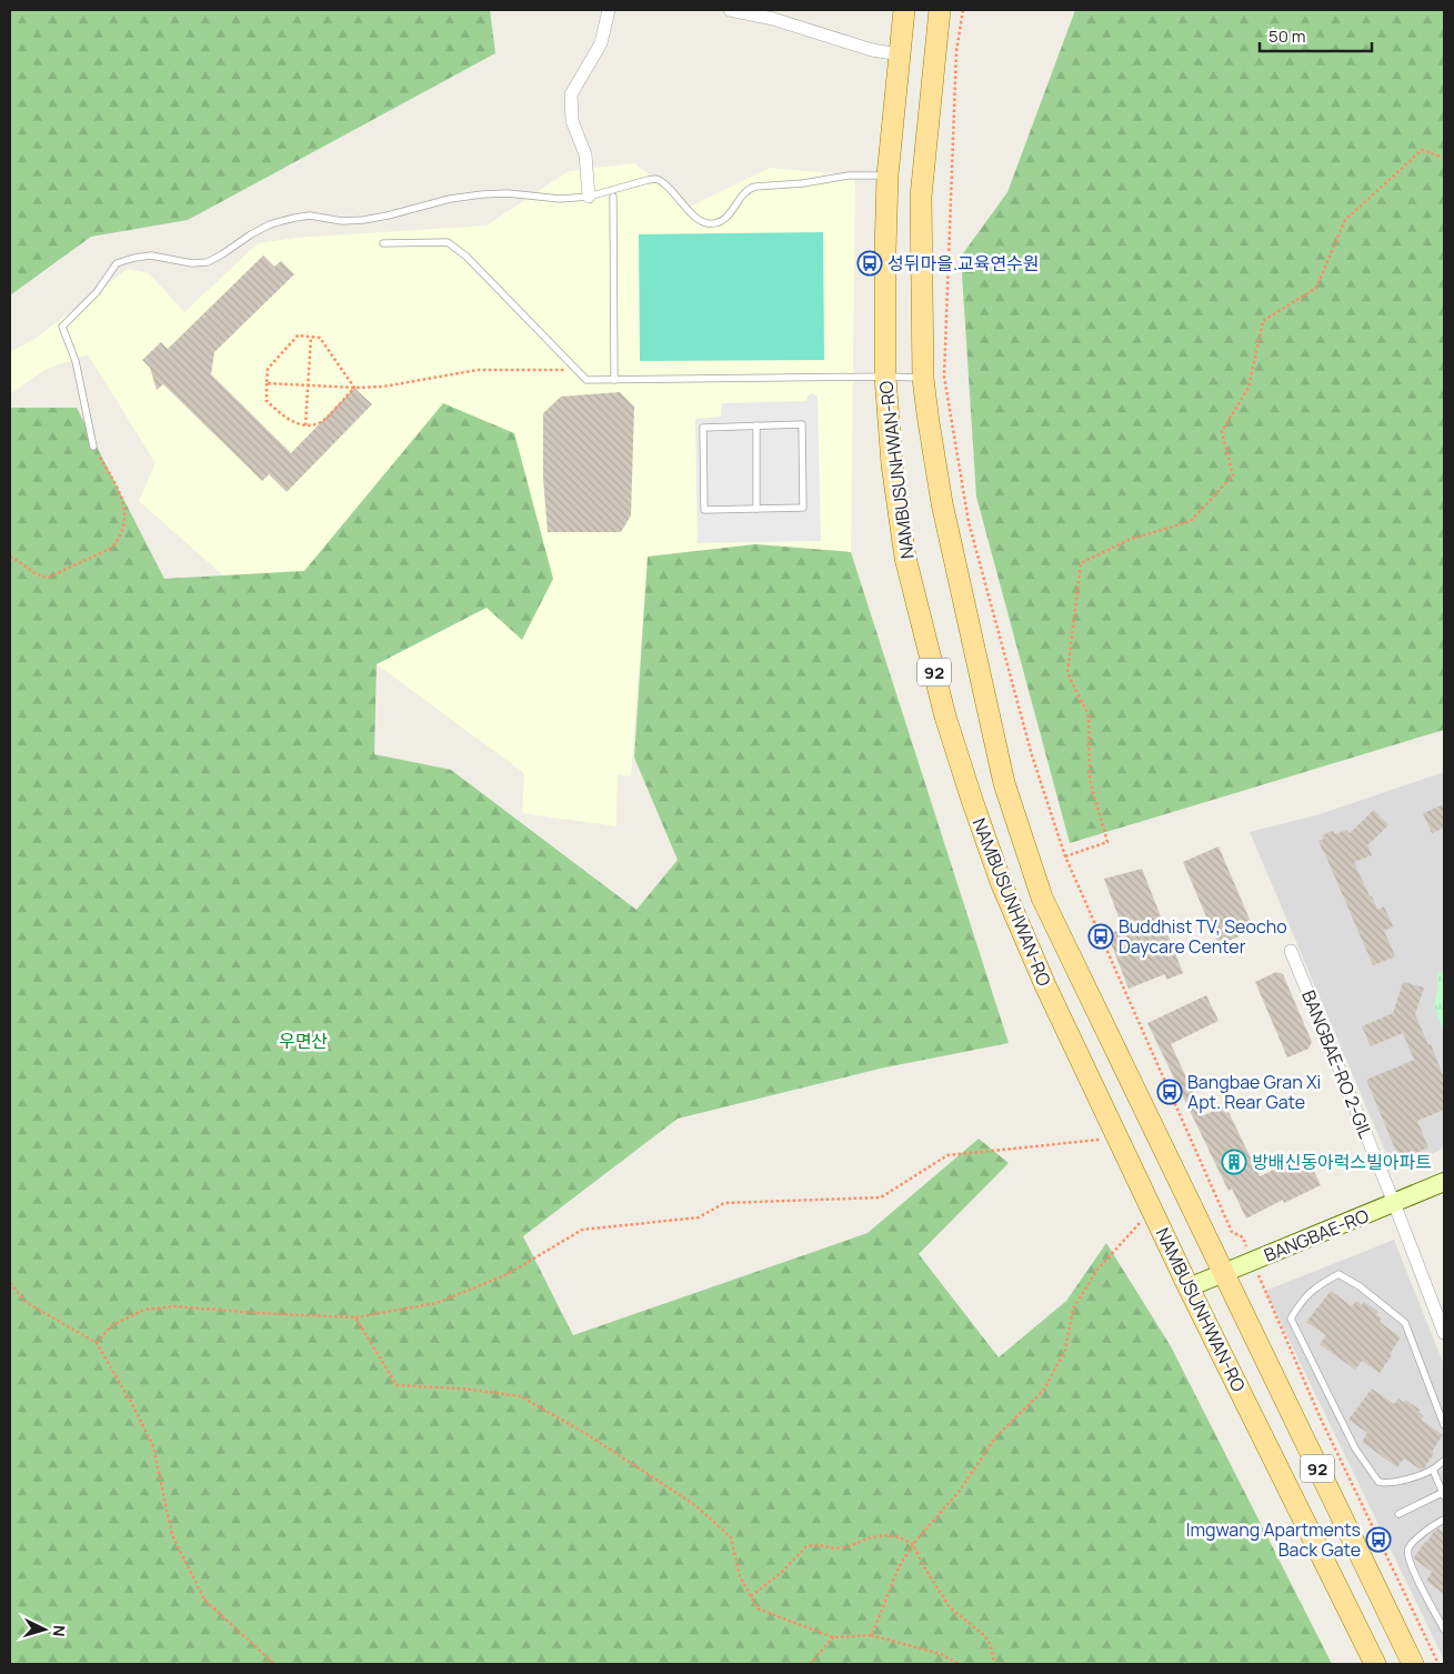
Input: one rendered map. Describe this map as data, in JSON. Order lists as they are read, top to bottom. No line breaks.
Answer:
{"streets":{"main road":["NAMBUSUNHWAN-RO","92","BANGBAE-RO"],"street":["BANGBAE-RO 2-GIL"]},"crossings":[["NAMBUSUNHWAN-RO","BANGBAE-RO"],["BANGBAE-RO 2-GIL","BANGBAE-RO"]],"parks":["우면산"],"places":{"bus stop":["성뒤마을.교육연수원","Buddhist TV, Seocho Daycare Center","Bangbae Gran Xi Apt. Rear Gate","Imgwang Apartments Back Gate"],"building":["방배신동아럭스빌아파트"]},"scale_bar":"50 m","north":"right"}
